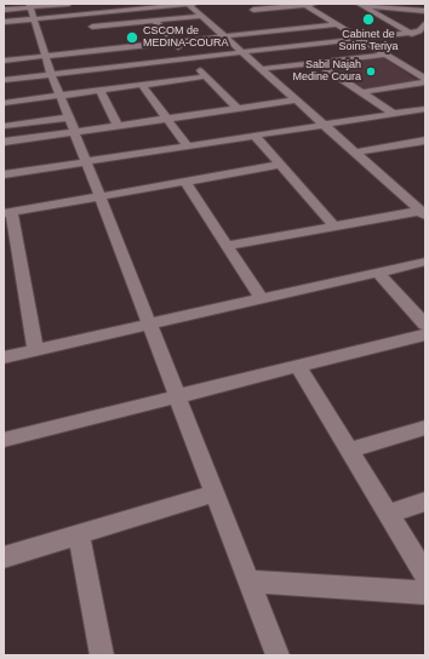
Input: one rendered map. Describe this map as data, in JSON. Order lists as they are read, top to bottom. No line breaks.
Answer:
{"places":["Cabinet de Soins Teriya","CSCOM de MEDINA-COURA","Sabil Najah Medine Coura"]}
